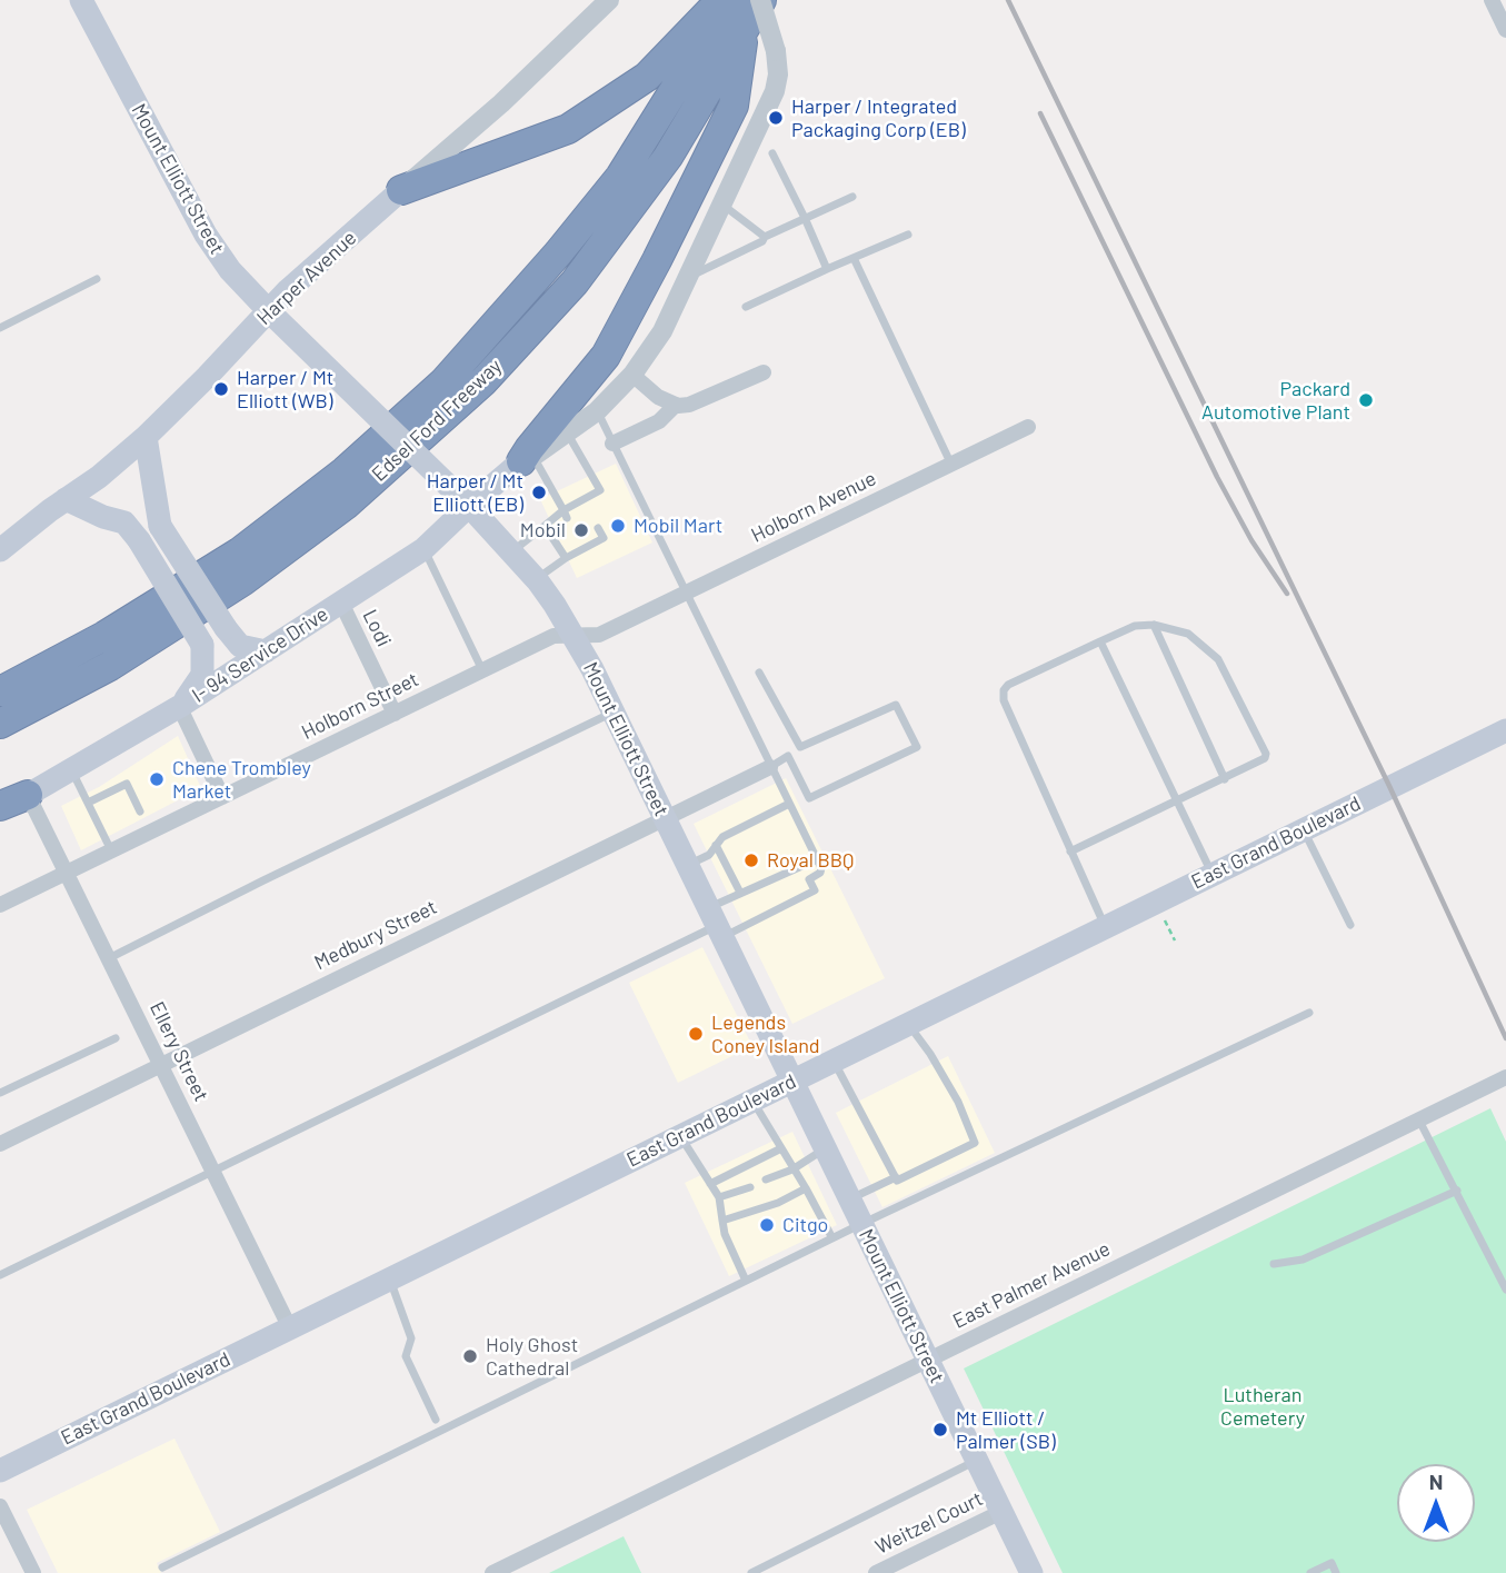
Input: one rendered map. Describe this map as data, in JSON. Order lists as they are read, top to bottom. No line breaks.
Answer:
{"streets":{"highway":["Edsel Ford Freeway"],"main road":["Mount Elliott Street","Harper Avenue","I- 94 Service Drive","East Grand Boulevard"],"street":["Holborn Avenue","Lodi","Holborn Street","Medbury Street","Ellery Street","East Palmer Avenue","Weitzel Court"]},"crossings":[["Mount Elliott Street","Harper Avenue"],["Mount Elliott Street","Holborn Avenue"],["Mount Elliott Street","Holborn Street"],["Mount Elliott Street","East Grand Boulevard"],["Mount Elliott Street","Medbury Street"],["Mount Elliott Street","East Palmer Avenue"],["Mount Elliott Street","Weitzel Court"],["Holborn Avenue","Holborn Street"],["Lodi","I- 94 Service Drive"],["Lodi","Holborn Street"],["Holborn Street","Ellery Street"],["East Grand Boulevard","Ellery Street"],["Medbury Street","Ellery Street"]],"parks":["Lutheran Cemetery"],"places":["Harper / Integrated Packaging Corp (EB)","Harper / Mt Elliott (WB)","Packard Automotive Plant","Harper / Mt Elliott (EB)","Mobil Mart","Mobil","Chene Trombley Market","Royal BBQ","Legends Coney Island","Citgo","Holy Ghost Cathedral","Mt Elliott / Palmer (SB)"],"north":"top"}
